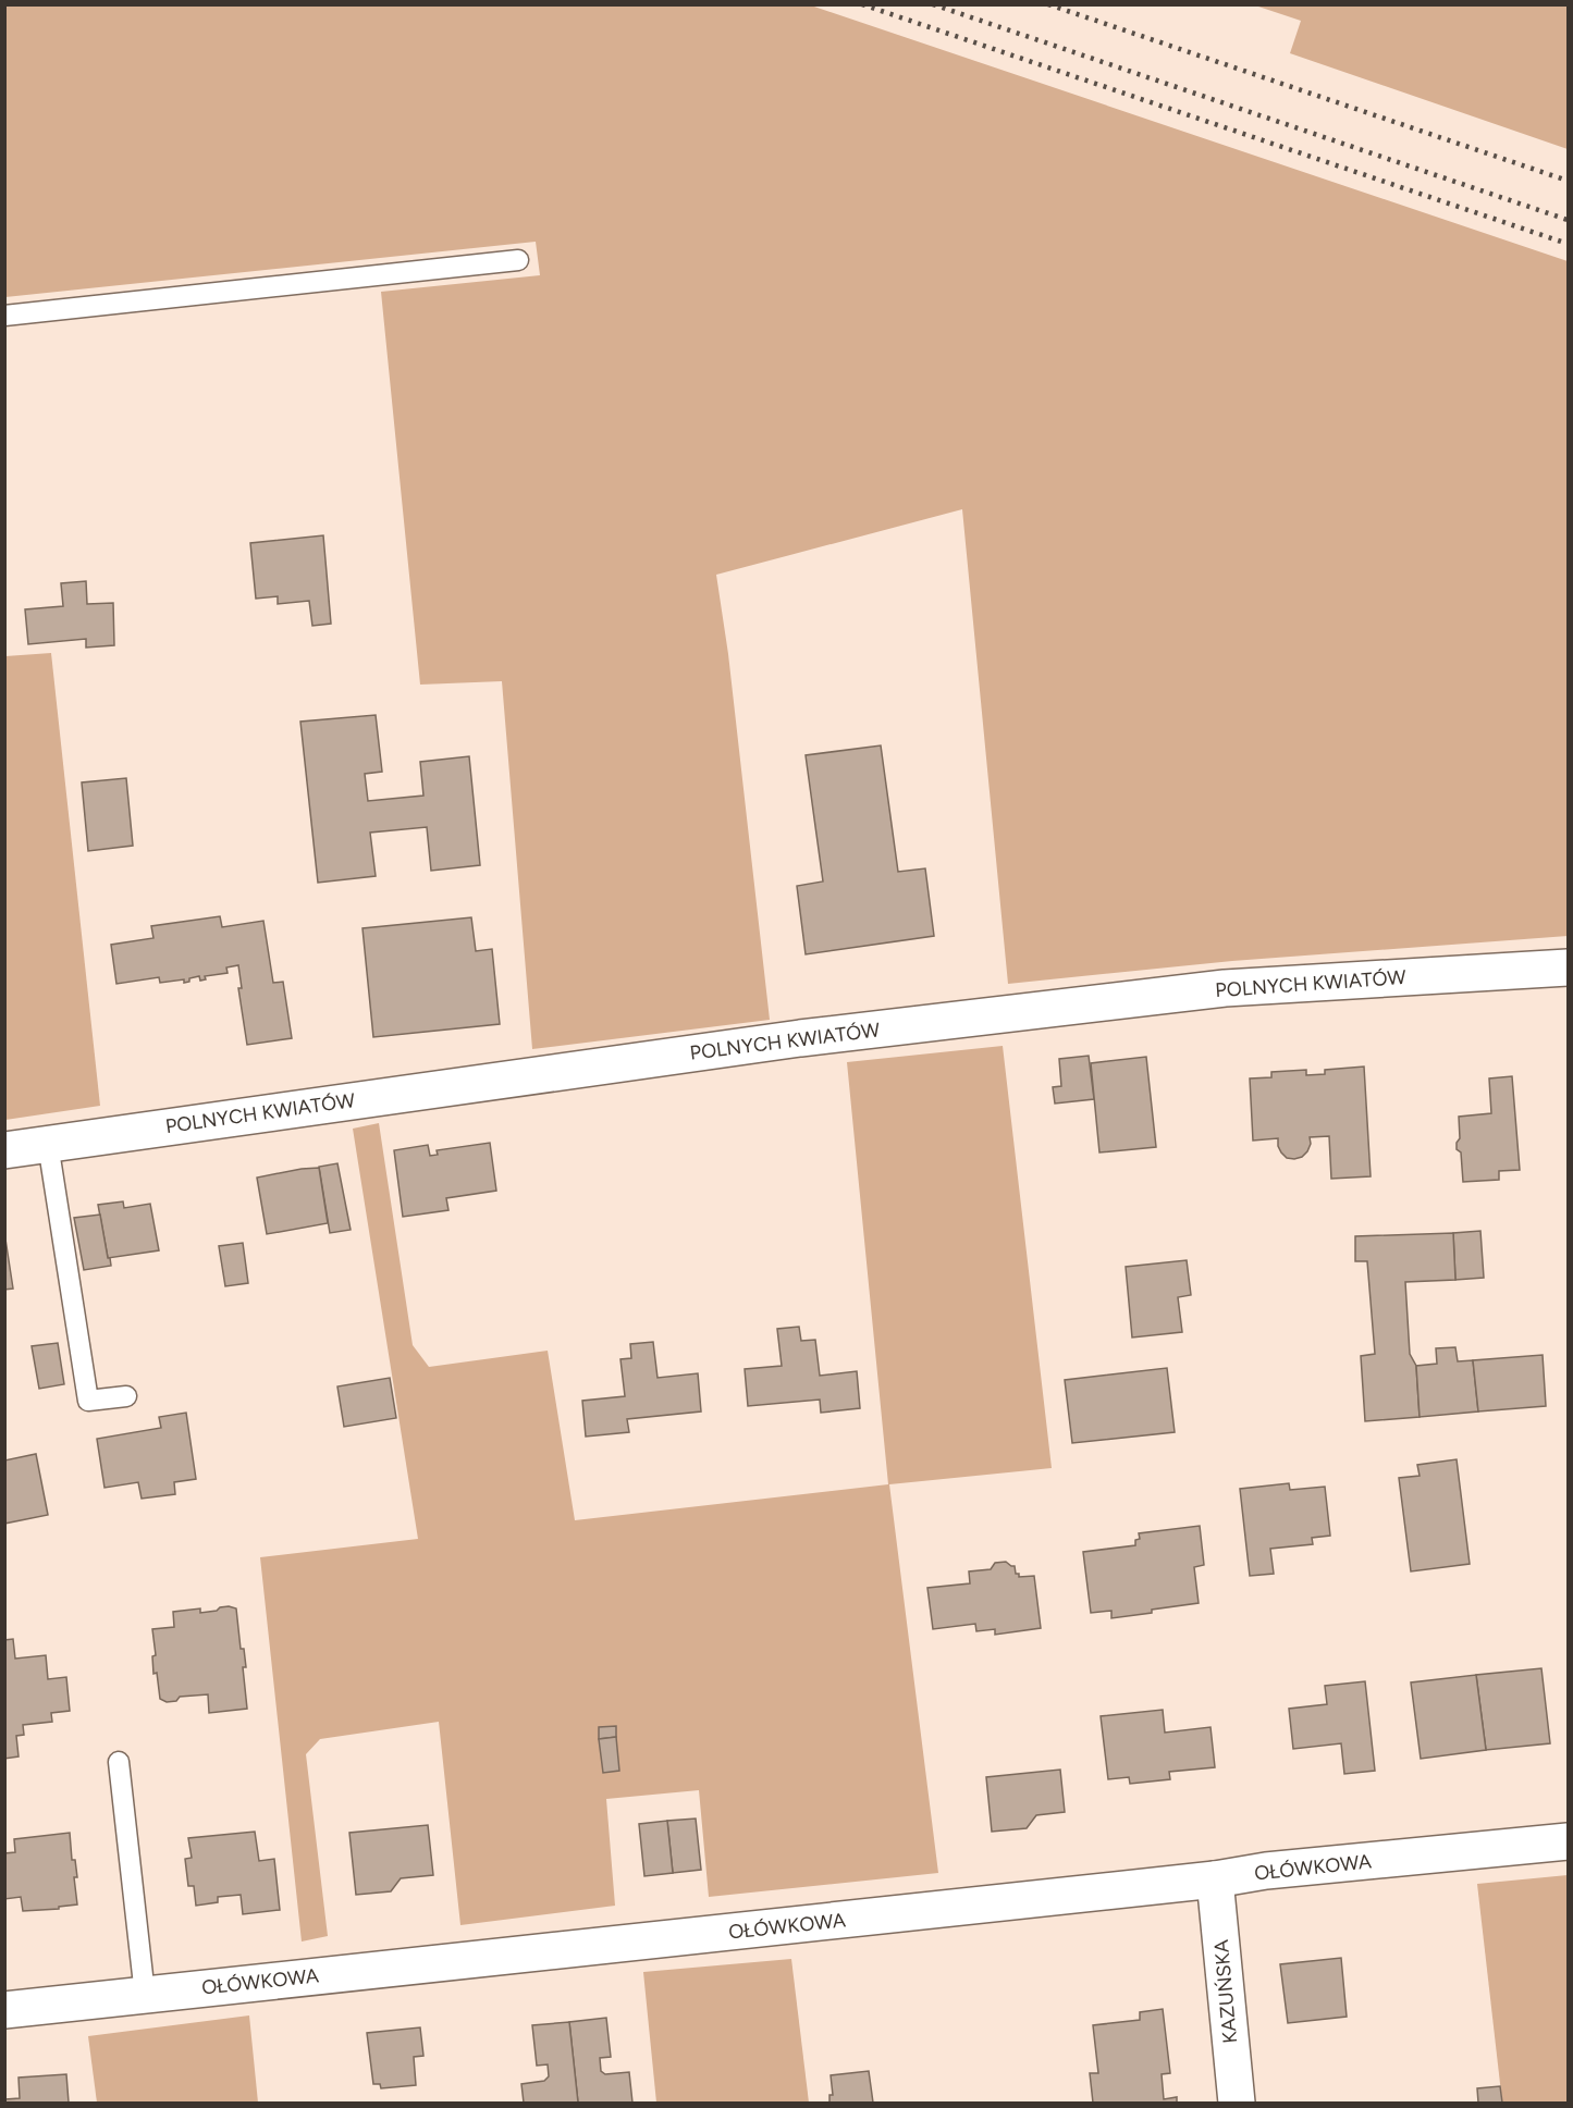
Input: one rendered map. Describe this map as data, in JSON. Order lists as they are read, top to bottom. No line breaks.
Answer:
{"streets":{"street":["POLNYCH KWIATÓW","OŁÓWKOWA","KAZUŃSKA"]},"crossings":[["OŁÓWKOWA","KAZUŃSKA"]]}
